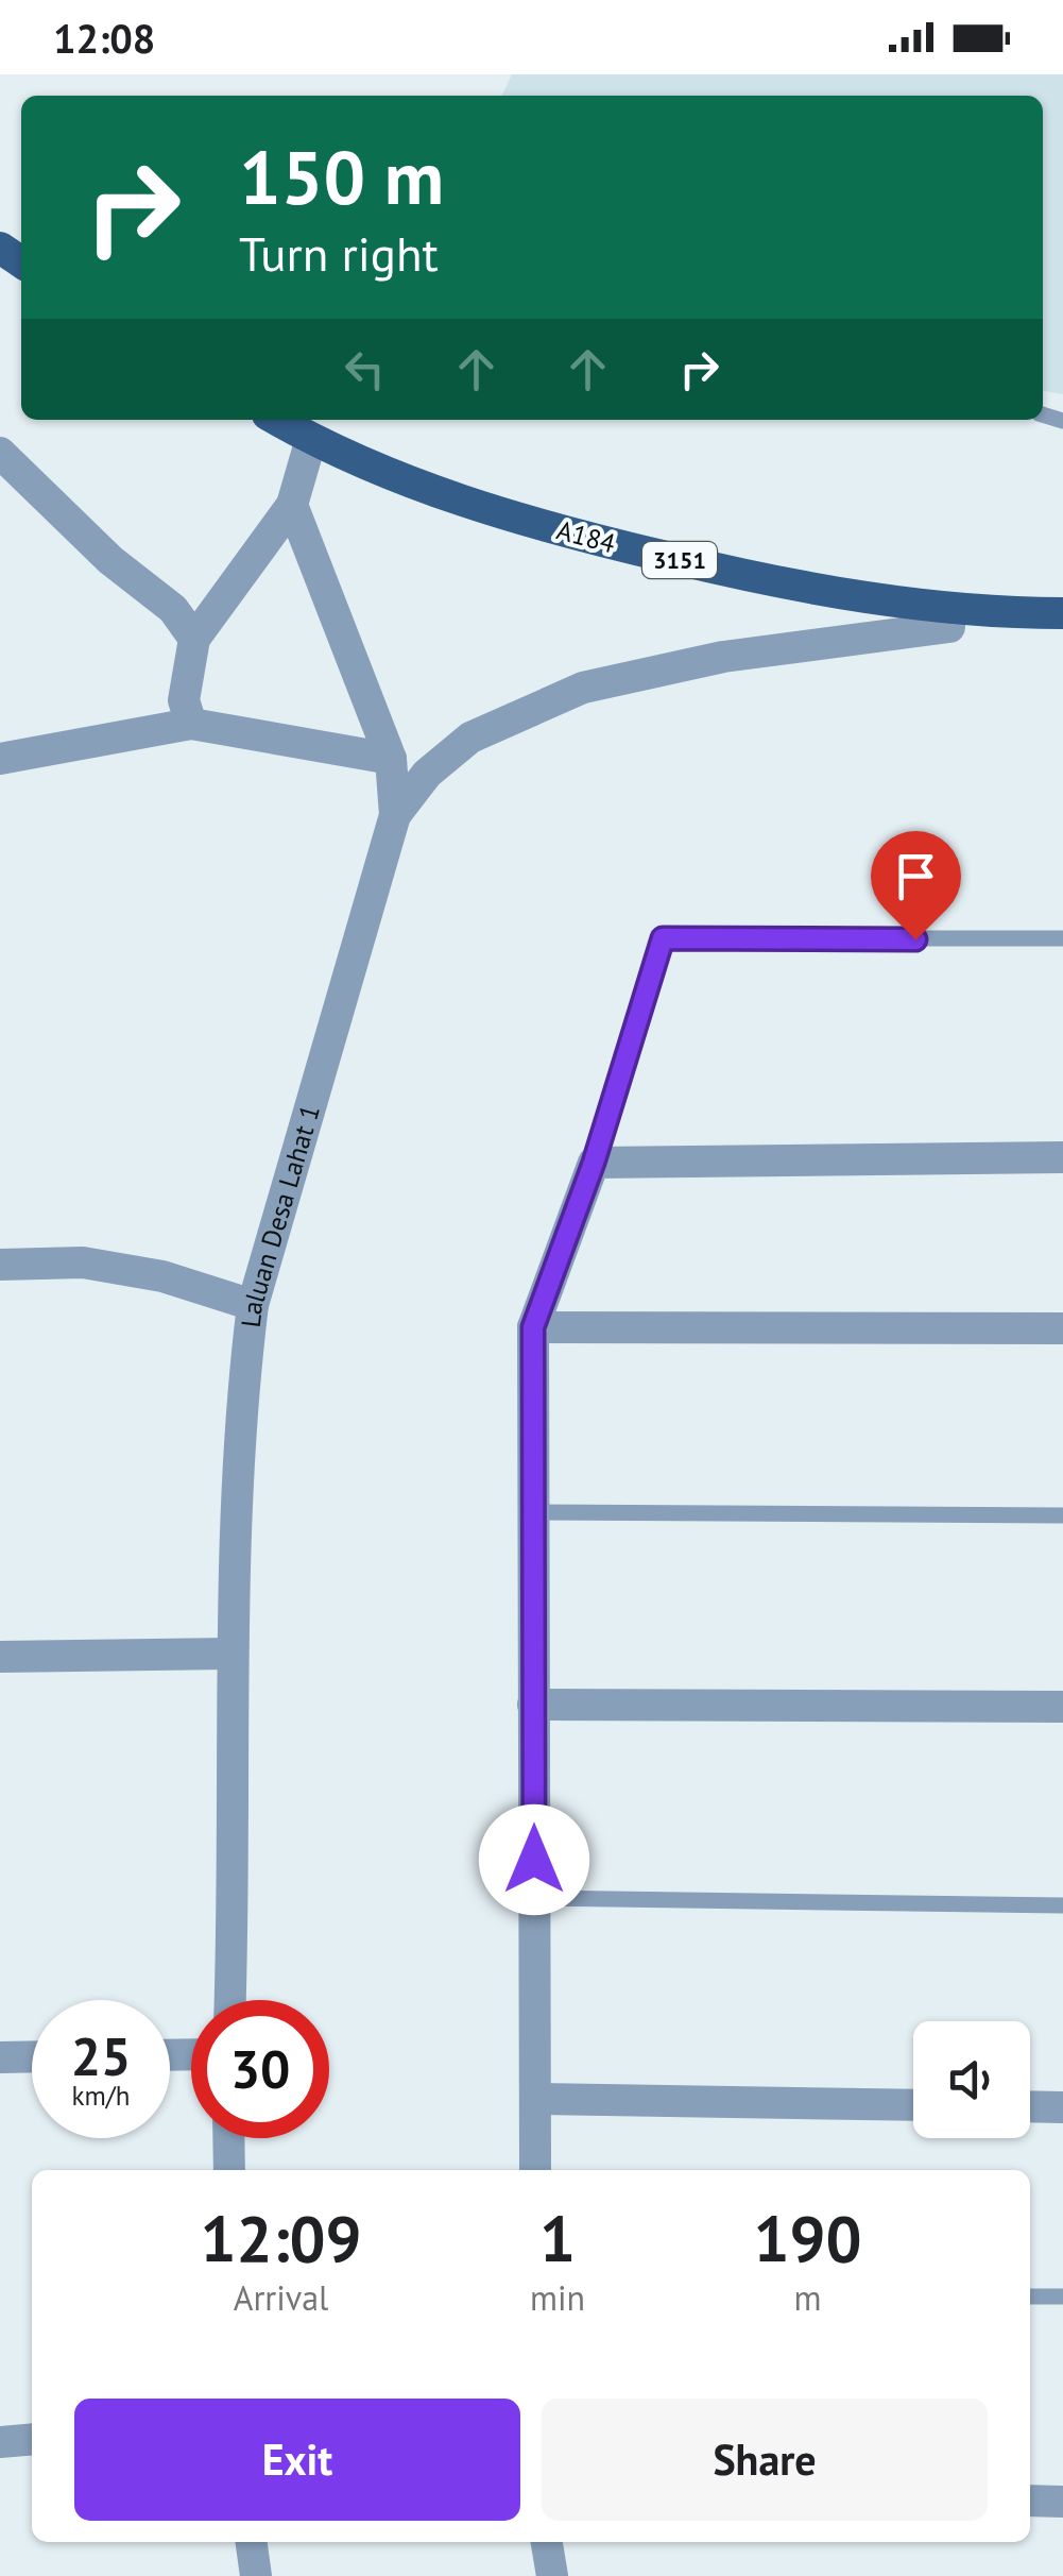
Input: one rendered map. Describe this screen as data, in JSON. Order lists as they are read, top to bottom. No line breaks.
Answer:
{"streets":{"main road":["A184","3151"],"street":["Laluan Desa Lahat 1"]},"crossings":[["A184","3151"]],"page":{"status":"12:08","turn":["150 m","Turn right"],"speed":"25 km/h","limit":"30","eta":["12:09","Arrival","1","min","190","m"],"buttons":["Exit","Share"]}}
